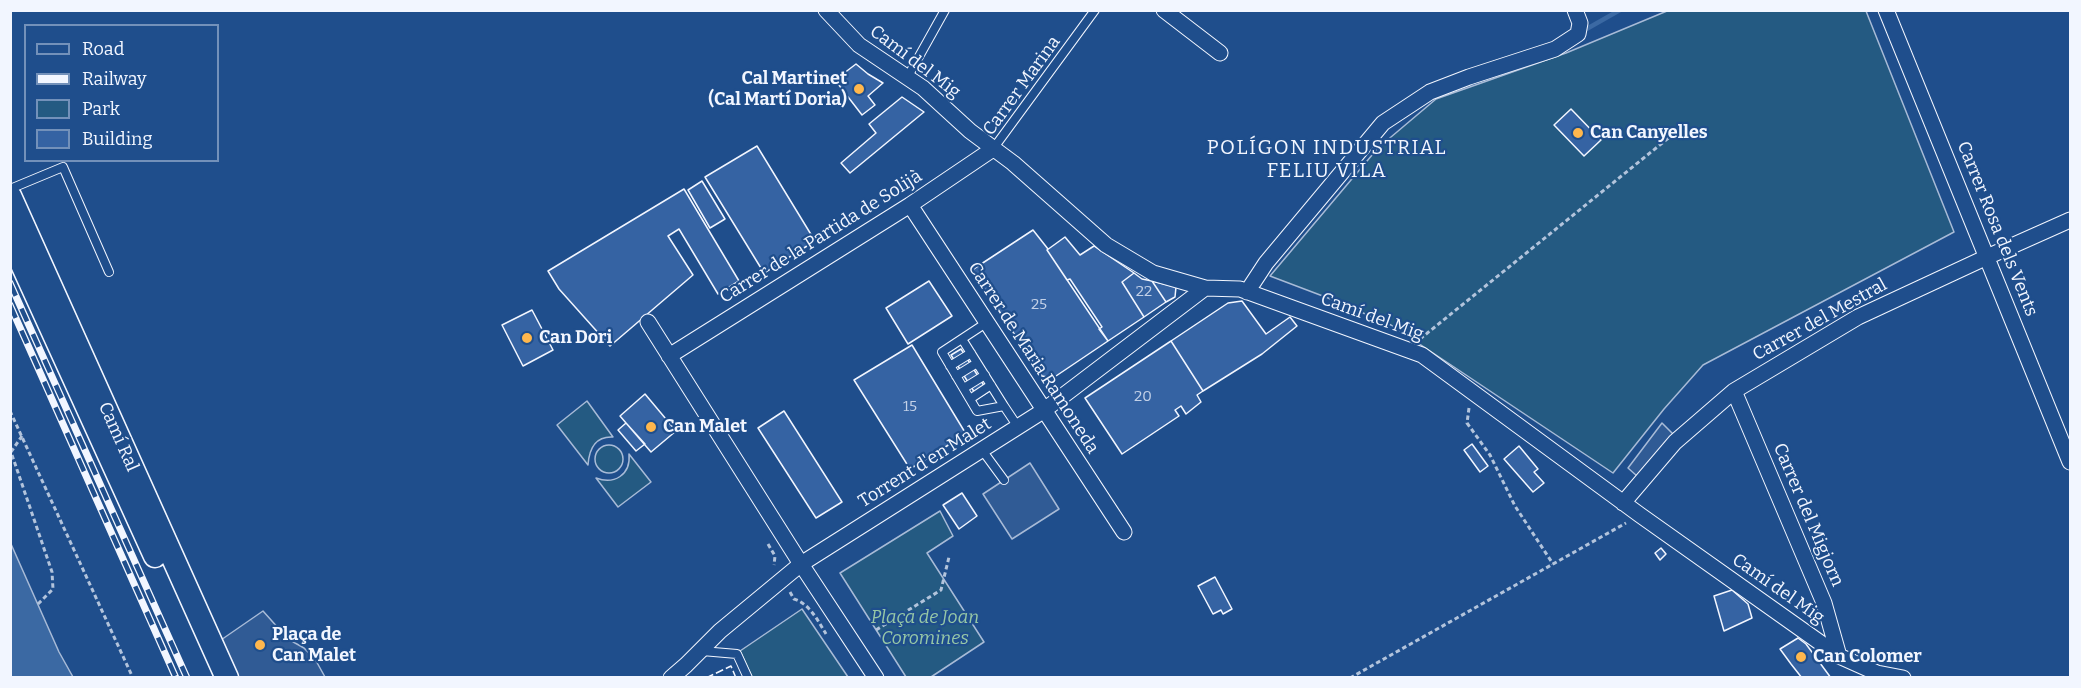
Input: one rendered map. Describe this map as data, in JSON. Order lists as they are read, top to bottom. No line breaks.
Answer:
{"streets":{"main road":["Camí Ral"],"street":["Camí del Mig","Carrer Rosa dels Vents","Carrer de la Partida de Solijà","Carrer del Mestral","Carrer de Maria Ramoneda","Torrent d'en Malet","Carrer del Migjorn"],"lane":["Carrer Marina"]},"crossings":[["Camí del Mig","Carrer Marina"],["Camí del Mig","Carrer de la Partida de Solijà"],["Camí del Mig","Carrer del Mestral"],["Camí del Mig","Torrent d'en Malet"],["Camí del Mig","Carrer del Migjorn"],["Carrer Marina","Carrer de la Partida de Solijà"],["Carrer Rosa dels Vents","Carrer del Mestral"],["Carrer de la Partida de Solijà","Carrer de Maria Ramoneda"],["Carrer del Mestral","Carrer del Migjorn"],["Carrer de Maria Ramoneda","Torrent d'en Malet"]],"districts":["POLÍGON INDUSTRIAL FELIU VILA"],"parks":["Plaça de Joan Coromines"],"places":["Cal Martinet (Cal Martí Doria)","Can Canyelles","Can Dori","Can Malet","Plaça de Can Malet","Can Colomer"],"house_numbers":["22","25","20","15"],"legend":["Road","Railway","Park","Building"]}
